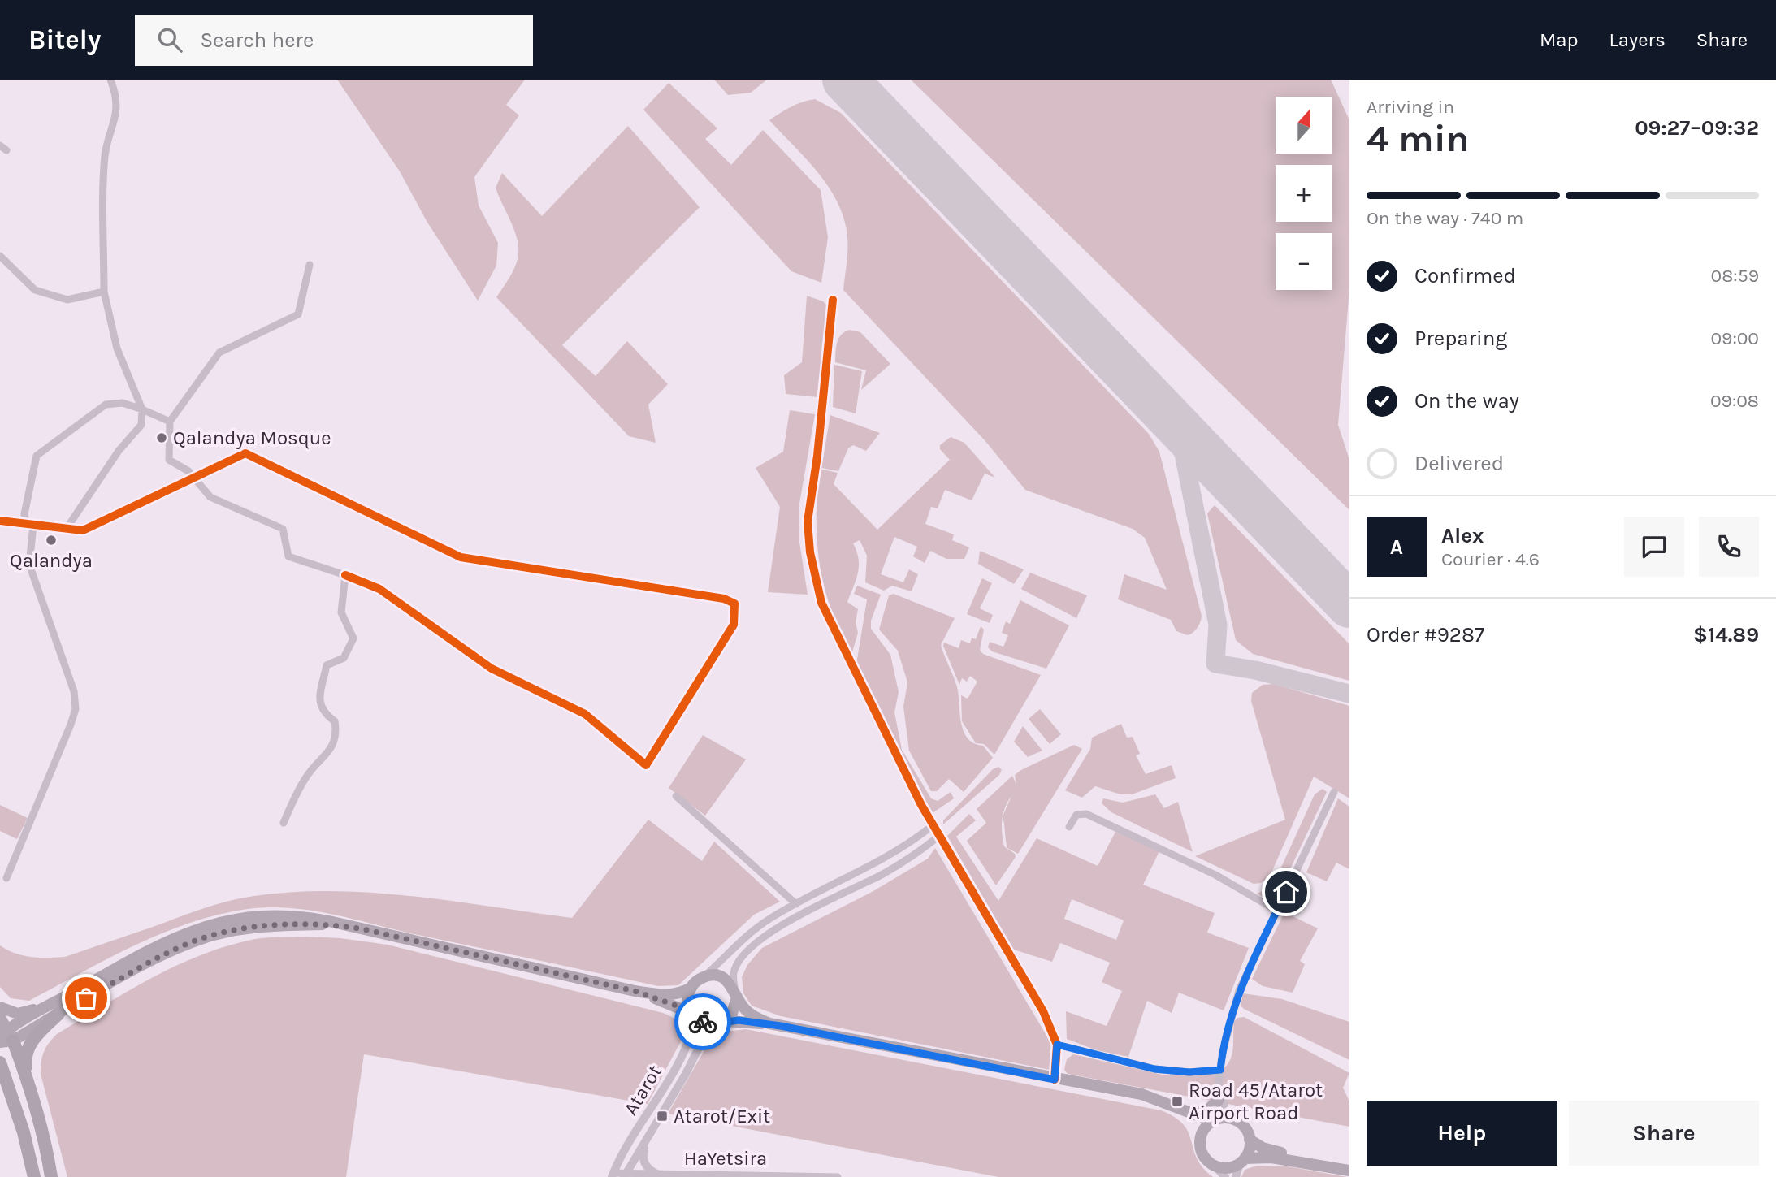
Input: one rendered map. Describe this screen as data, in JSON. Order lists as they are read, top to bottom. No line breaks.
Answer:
{"streets":{"street":["Atarot","HaYetsira"]},"crossings":[["Atarot","HaYetsira"]],"places":{"other":["Qalandya Mosque","Qalandya"],"transit":["Road 45/Atarot Airport Road","Atarot/Exit"]},"north":"top","page":{"header":"Bitely","search":"Search here","nav":["Map","Layers","Share"],"heading":["4 min","Arriving in","09:27–09:32"],"panel":["Alex","Courier · 4.6","Order #9287","$14.89"],"map_buttons":["+","−"],"bar":"On the way · 740 m","list":[["Confirmed","08:59"],["Preparing","09:00"],["On the way","09:08"],"Delivered"],"round":"A","buttons":["Help","Share"]}}
